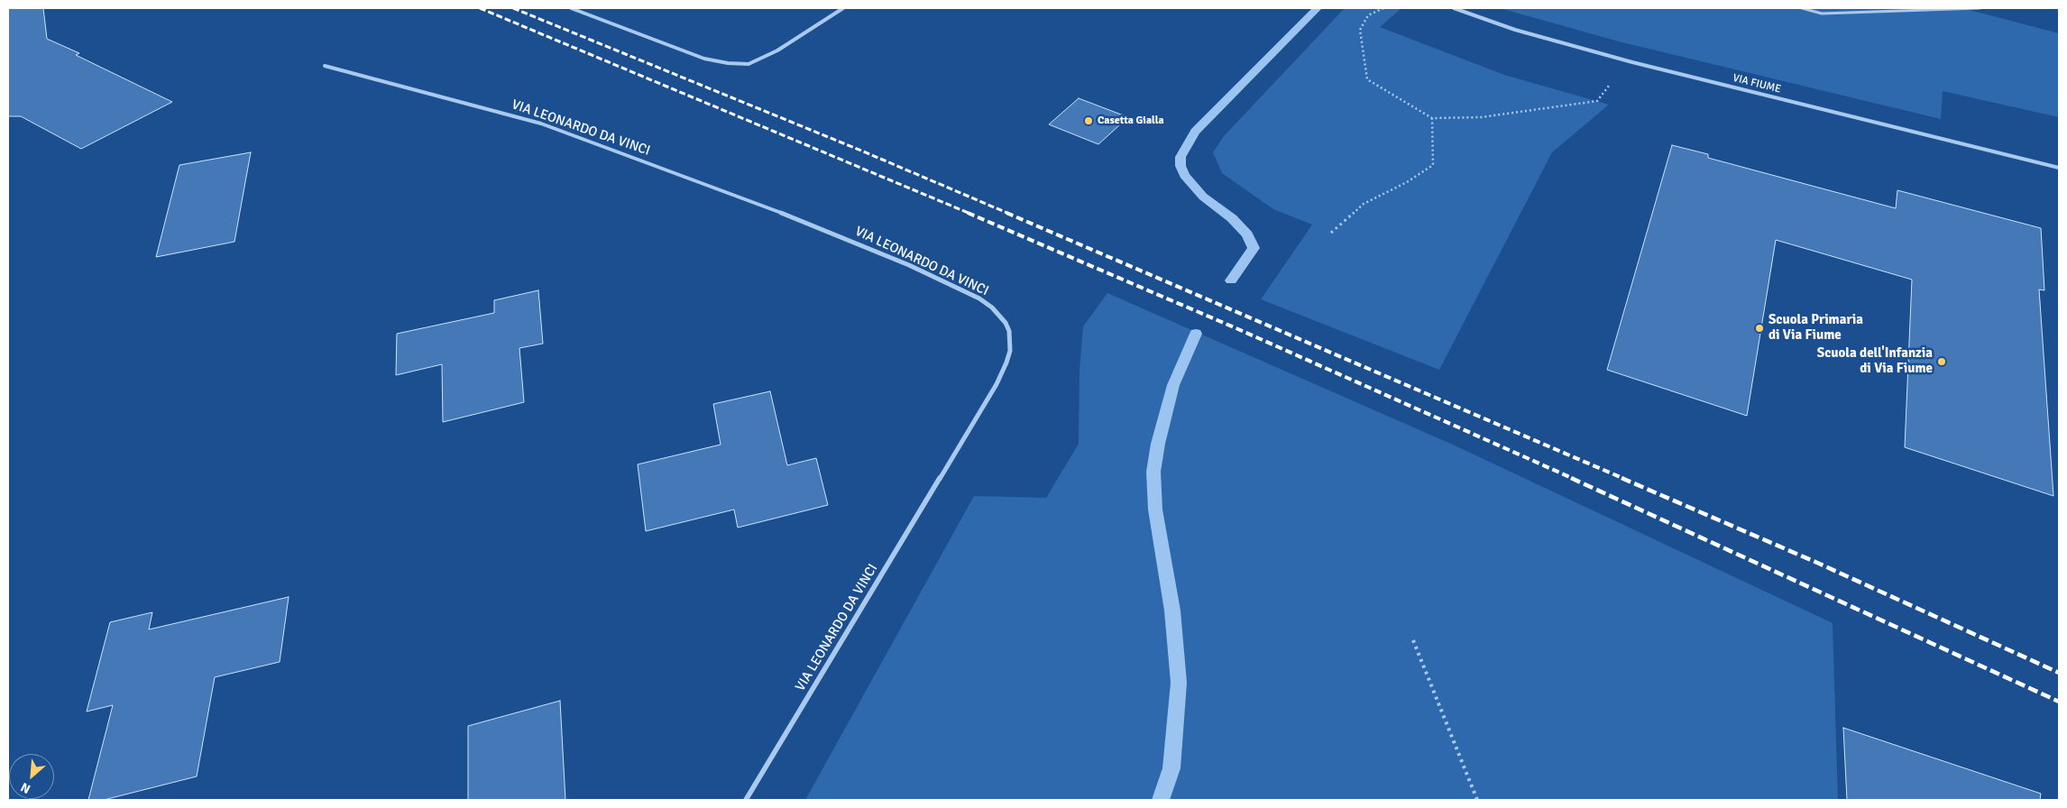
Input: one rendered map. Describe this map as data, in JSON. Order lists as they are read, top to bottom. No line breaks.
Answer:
{"streets":{"street":["VIA FIUME","VIA LEONARDO DA VINCI"]},"places":["Casetta Gialla","Scuola Primaria di Via Fiume","Scuola dell'Infanzia di Via Fiume"],"north":"bottom left"}
